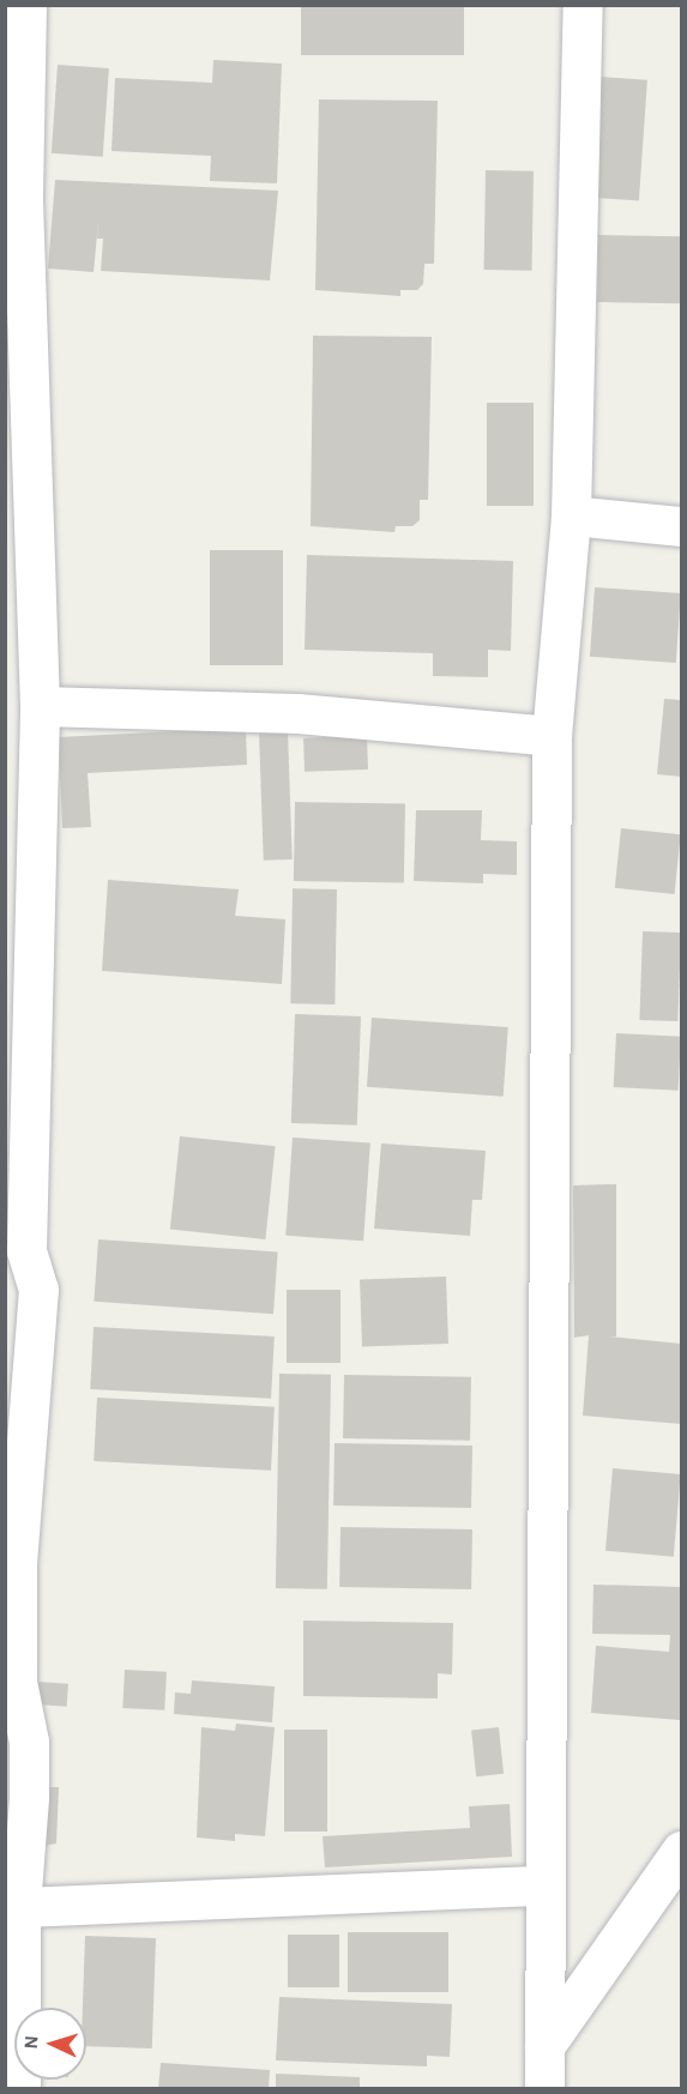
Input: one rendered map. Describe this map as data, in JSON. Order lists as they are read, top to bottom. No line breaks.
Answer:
{"north":"left"}
